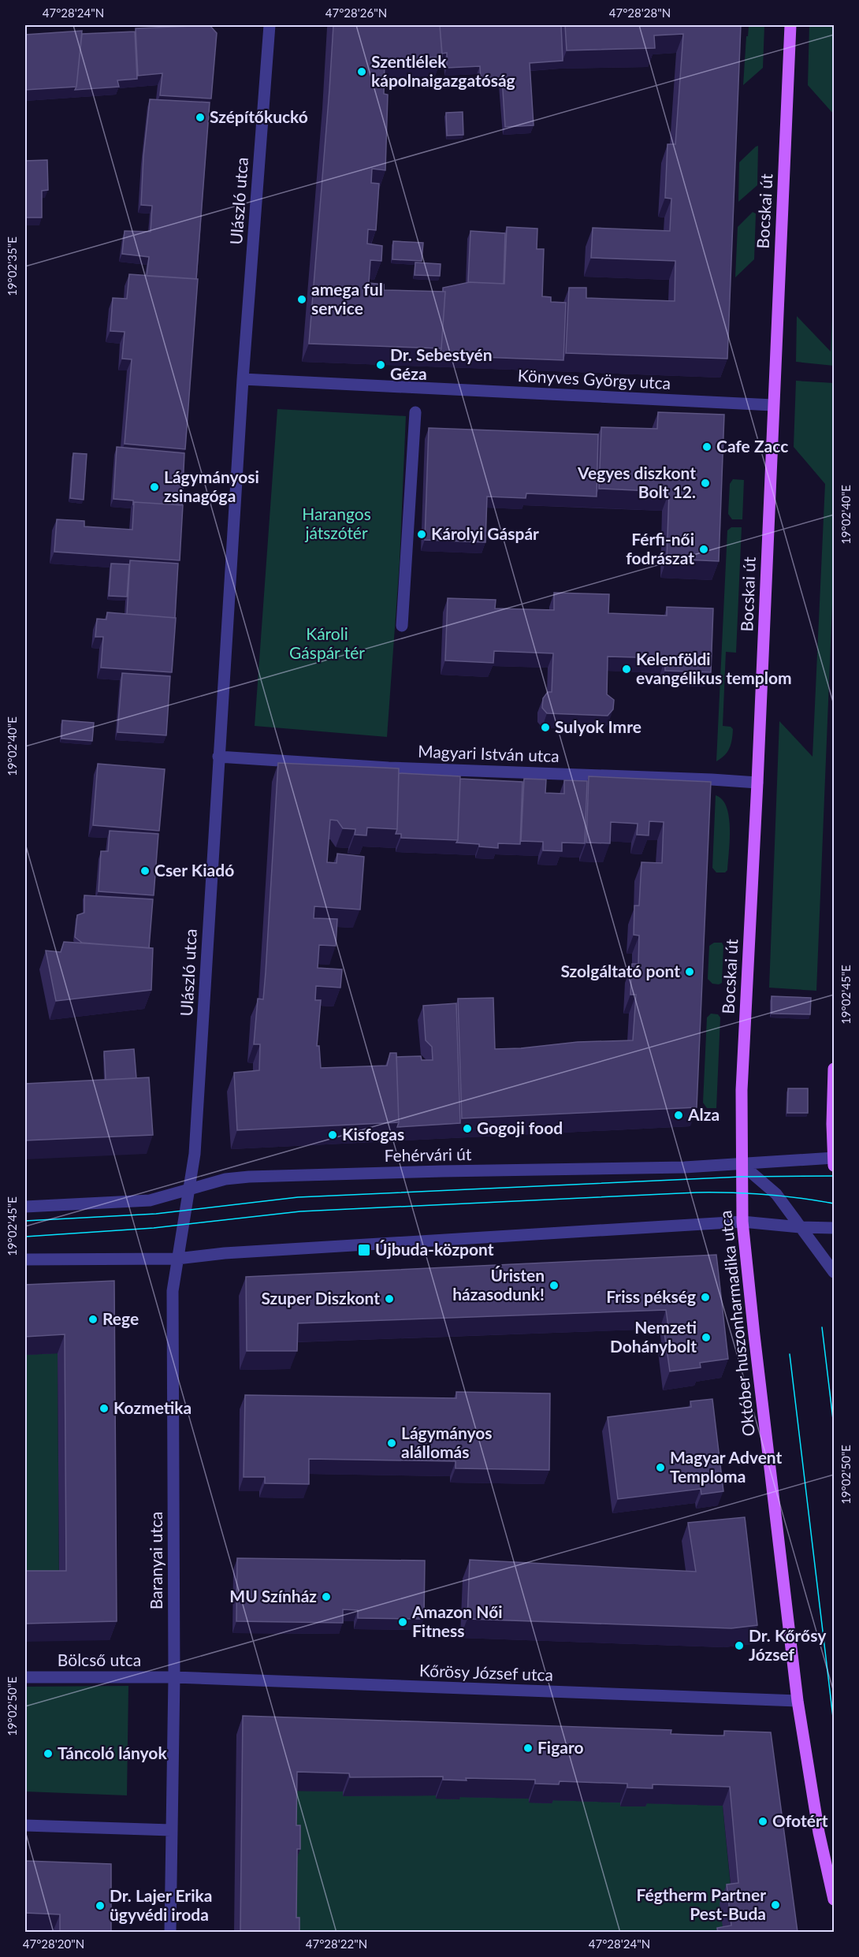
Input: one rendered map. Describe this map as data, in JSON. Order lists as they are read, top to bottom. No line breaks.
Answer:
{"streets":{"main road":["Bocskai út","Október huszonharmadika utca"],"street":["Ulászló utca","Könyves György utca","Magyari István utca","Fehérvári út","Baranyai utca","Bölcső utca","Kőrösy József utca"]},"crossings":[["Ulászló utca","Könyves György utca"],["Ulászló utca","Magyari István utca"],["Ulászló utca","Fehérvári út"],["Ulászló utca","Baranyai utca"],["Bocskai út","Könyves György utca"],["Bocskai út","Magyari István utca"],["Bocskai út","Fehérvári út"],["Bocskai út","Október huszonharmadika utca"],["Fehérvári út","Október huszonharmadika utca"],["Fehérvári út","Baranyai utca"],["Október huszonharmadika utca","Kőrösy József utca"],["Baranyai utca","Bölcső utca"],["Baranyai utca","Kőrösy József utca"],["Bölcső utca","Kőrösy József utca"]],"parks":["Harangos játszótér","Károli Gáspár tér"],"places":{"other":["Szentlélek kápolnaigazgatóság","Szépítőkuckó","amega ful service","Dr. Sebestyén Géza","Cafe Zacc","Vegyes diszkont Bolt 12.","Lágymányosi zsinagóga","Károlyi Gáspár","Férfi-női fodrászat","Kelenföldi evangélikus templom","Sulyok Imre","Cser Kiadó","Szolgáltató pont","Alza","Gogoji food","Kisfogas","Úristen házasodunk!","Friss pékség","Szuper Diszkont","Rege","Nemzeti Dohánybolt","Kozmetika","Lágymányos alállomás","Magyar Advent Temploma","MU Színház","Amazon Női Fitness","Dr. Kőrősy József","Figaro","Táncoló lányok","Ofotért","Fégtherm Partner Pest-Buda","Dr. Lajer Erika ügyvédi iroda"],"transit":["Újbuda-központ"]},"coordinates":["47°28'24\"N","47°28'26\"N","47°28'28\"N","19°02'35\"E","19°02'40\"E","19°02'45\"E","19°02'50\"E","47°28'20\"N","47°28'22\"N"]}
